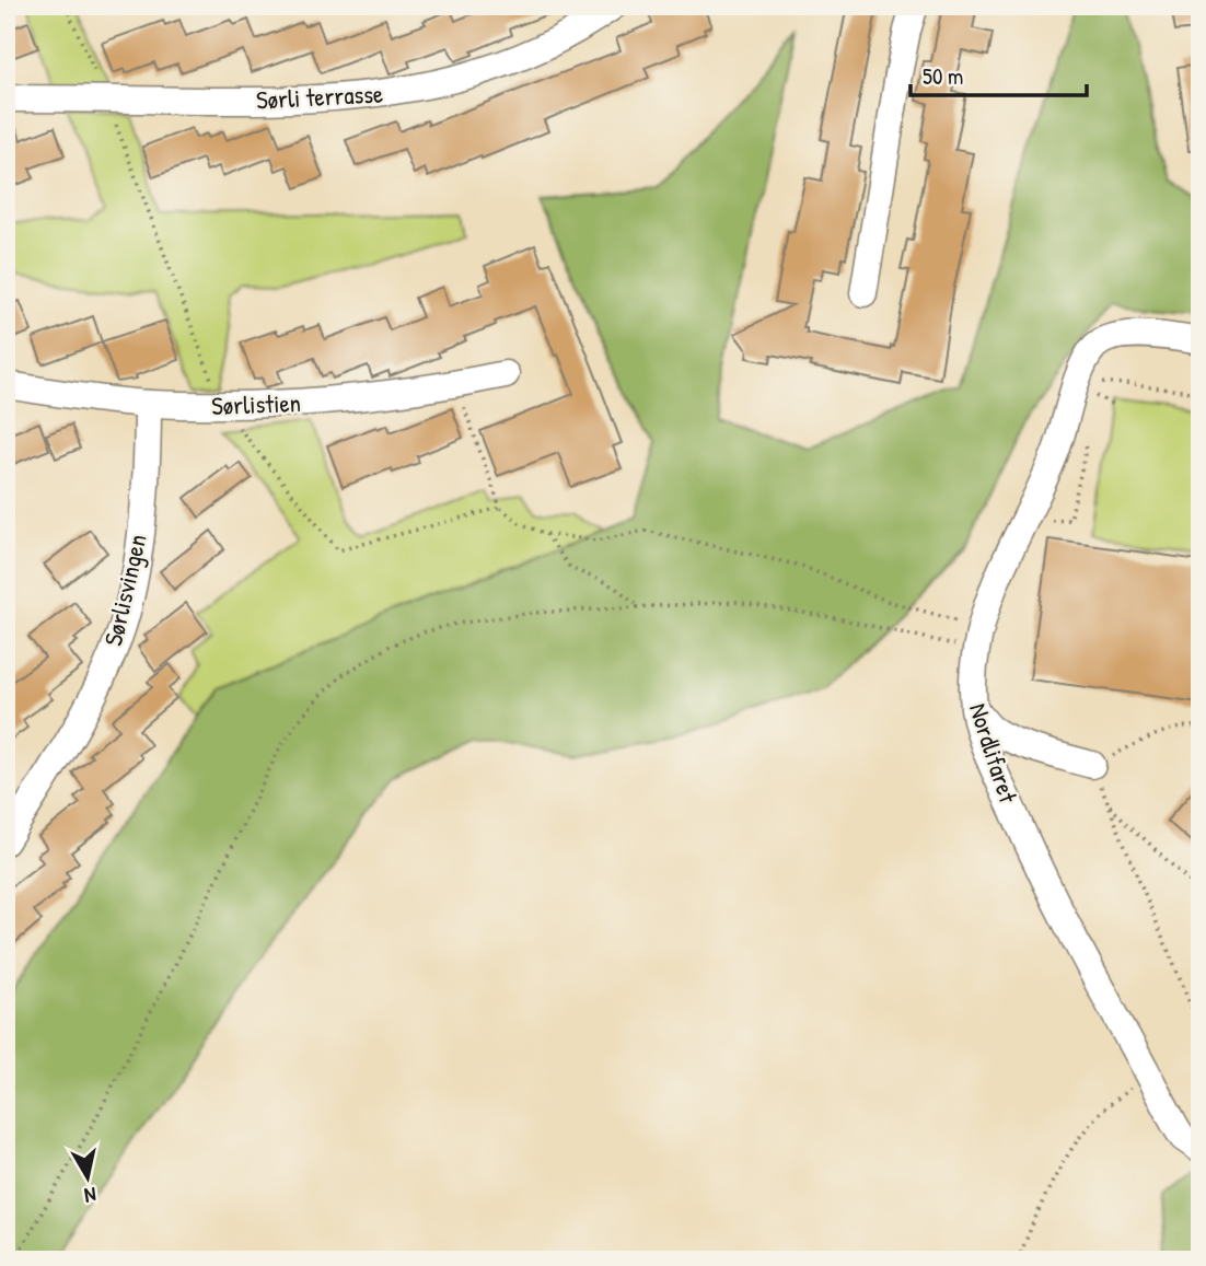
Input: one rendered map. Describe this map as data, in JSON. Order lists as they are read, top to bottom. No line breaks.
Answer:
{"streets":{"street":["Sørli terrasse","Sørlistien","Sørlisvingen","Nordlifaret"]},"crossings":[["Sørlistien","Sørlisvingen"]],"scale_bar":"50 m","north":"bottom"}
